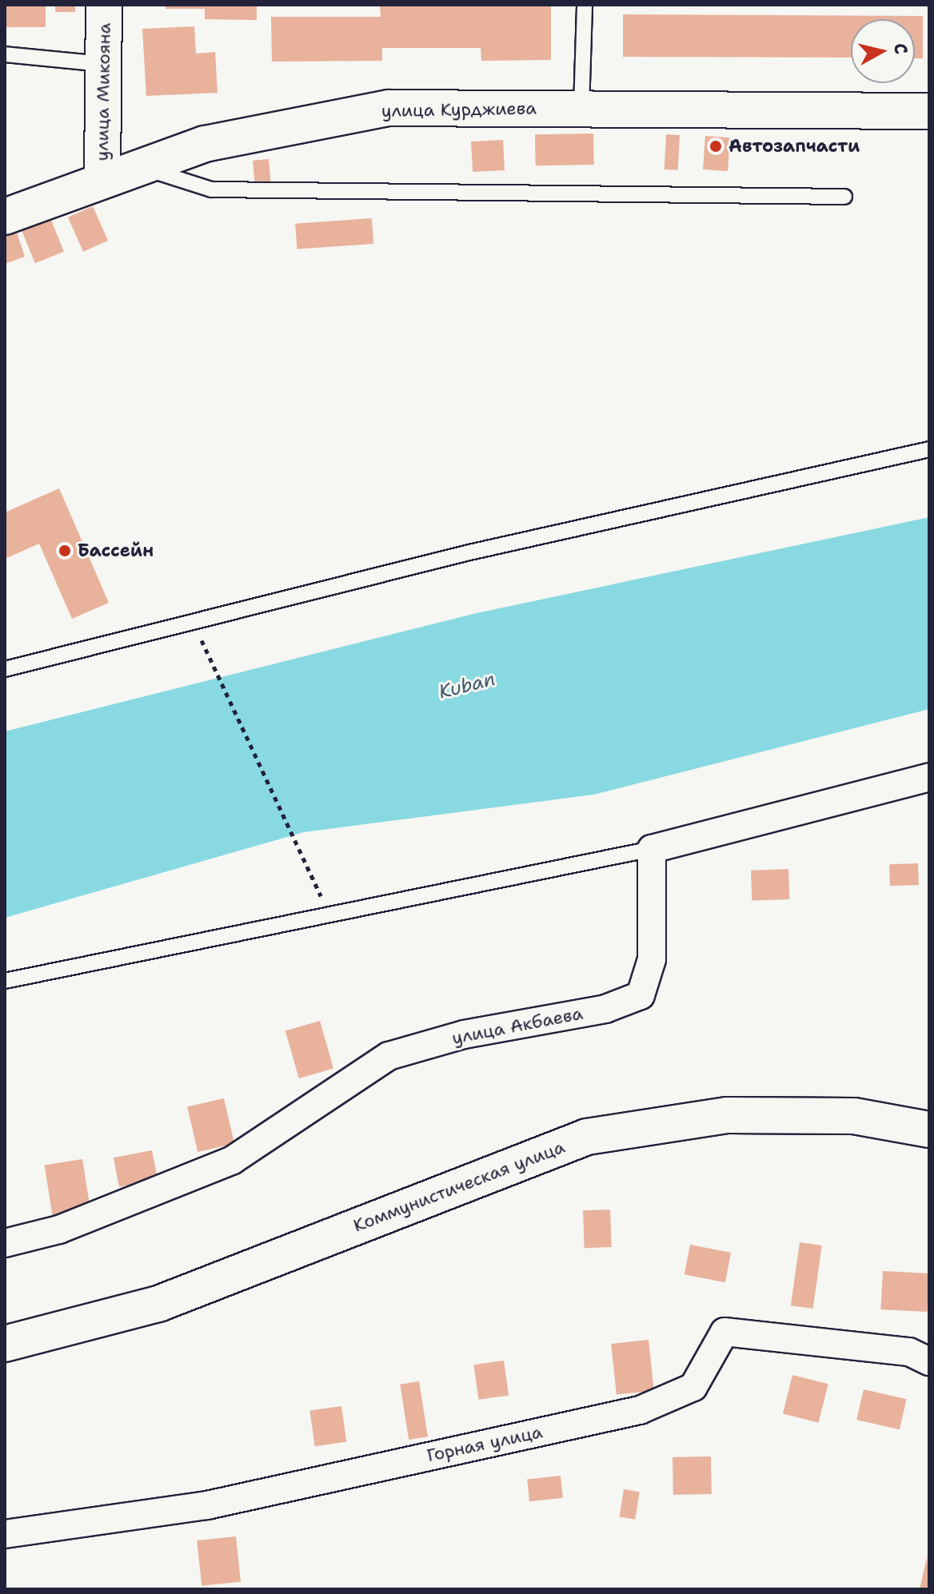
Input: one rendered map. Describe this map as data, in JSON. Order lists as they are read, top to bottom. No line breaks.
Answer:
{"streets":{"street":["улица Микояна","улица Курджиева","улица Акбаева","Коммунистическая улица","Горная улица"]},"crossings":[["улица Микояна","улица Курджиева"]],"water":["Kuban"],"places":["Автозапчасти","Бассейн"],"north":"right"}
